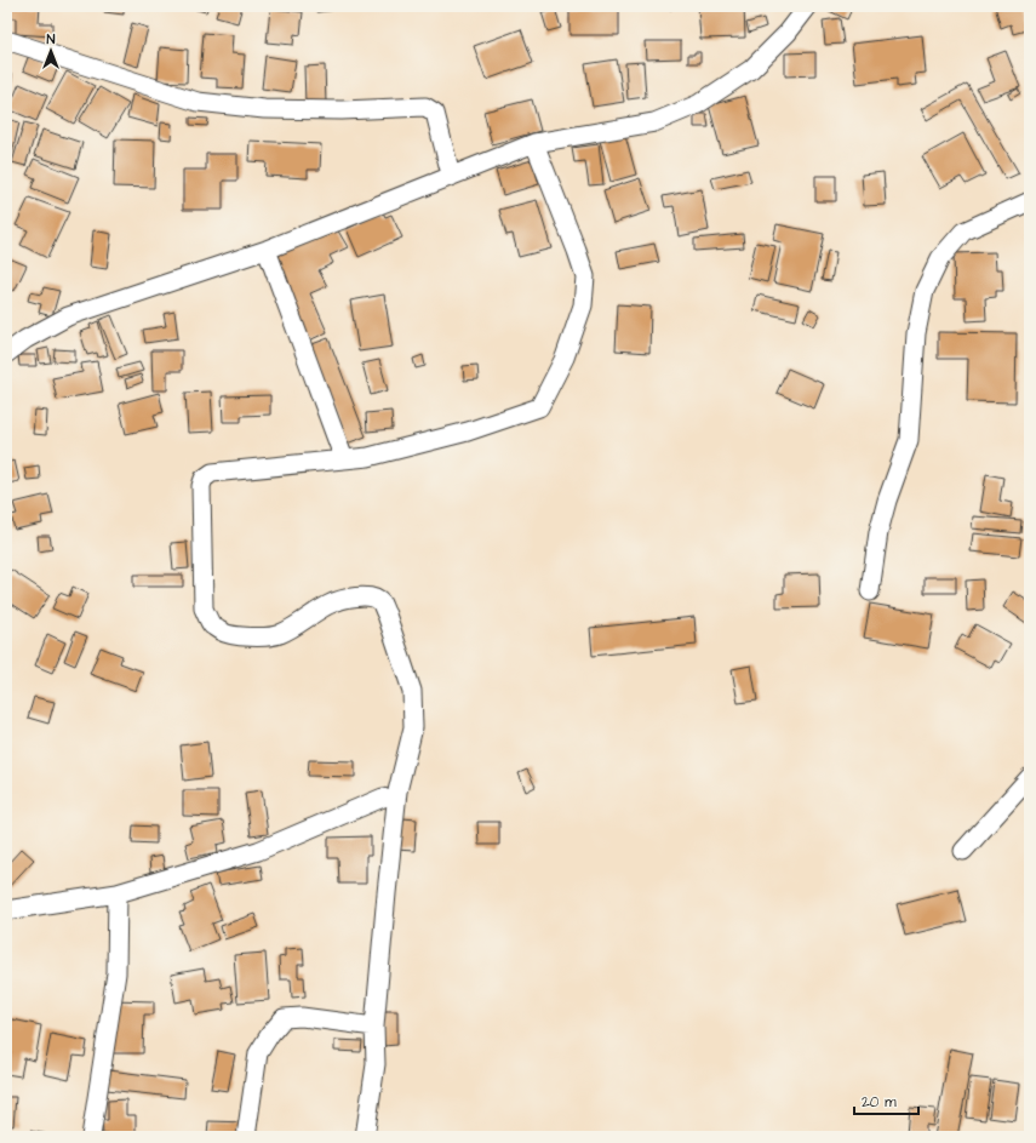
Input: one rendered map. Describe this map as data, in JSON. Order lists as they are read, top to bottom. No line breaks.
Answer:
{"scale_bar":"20 m","north":"top"}
